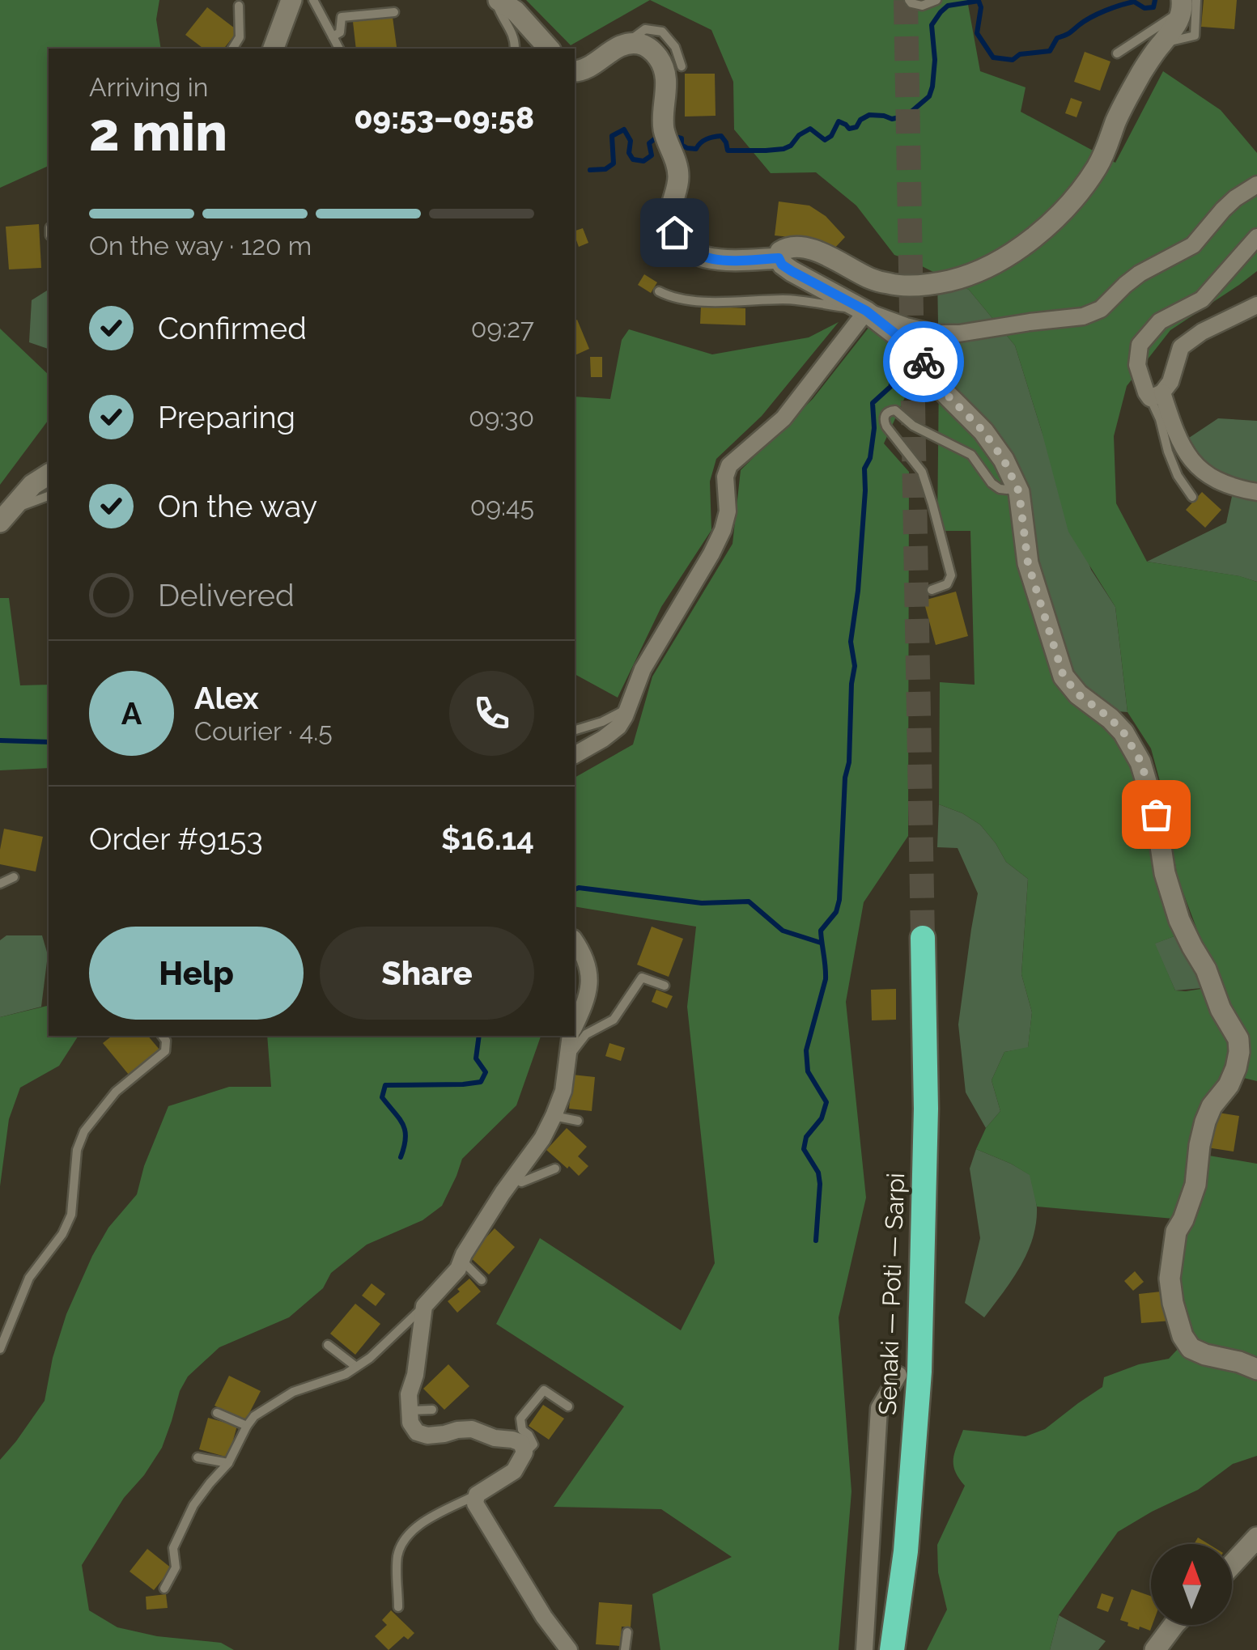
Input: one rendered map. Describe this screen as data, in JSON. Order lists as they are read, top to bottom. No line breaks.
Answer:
{"streets":{"highway":["Senaki — Poti — Sarpi"]},"north":"top","page":{"heading":["2 min","Arriving in","09:53–09:58"],"panel":["Alex","Courier · 4.5","Order #9153","$16.14"],"bar":"On the way · 120 m","list":[["Confirmed","09:27"],["Preparing","09:30"],["On the way","09:45"],"Delivered"],"round":"A","buttons":["Help","Share"]}}
